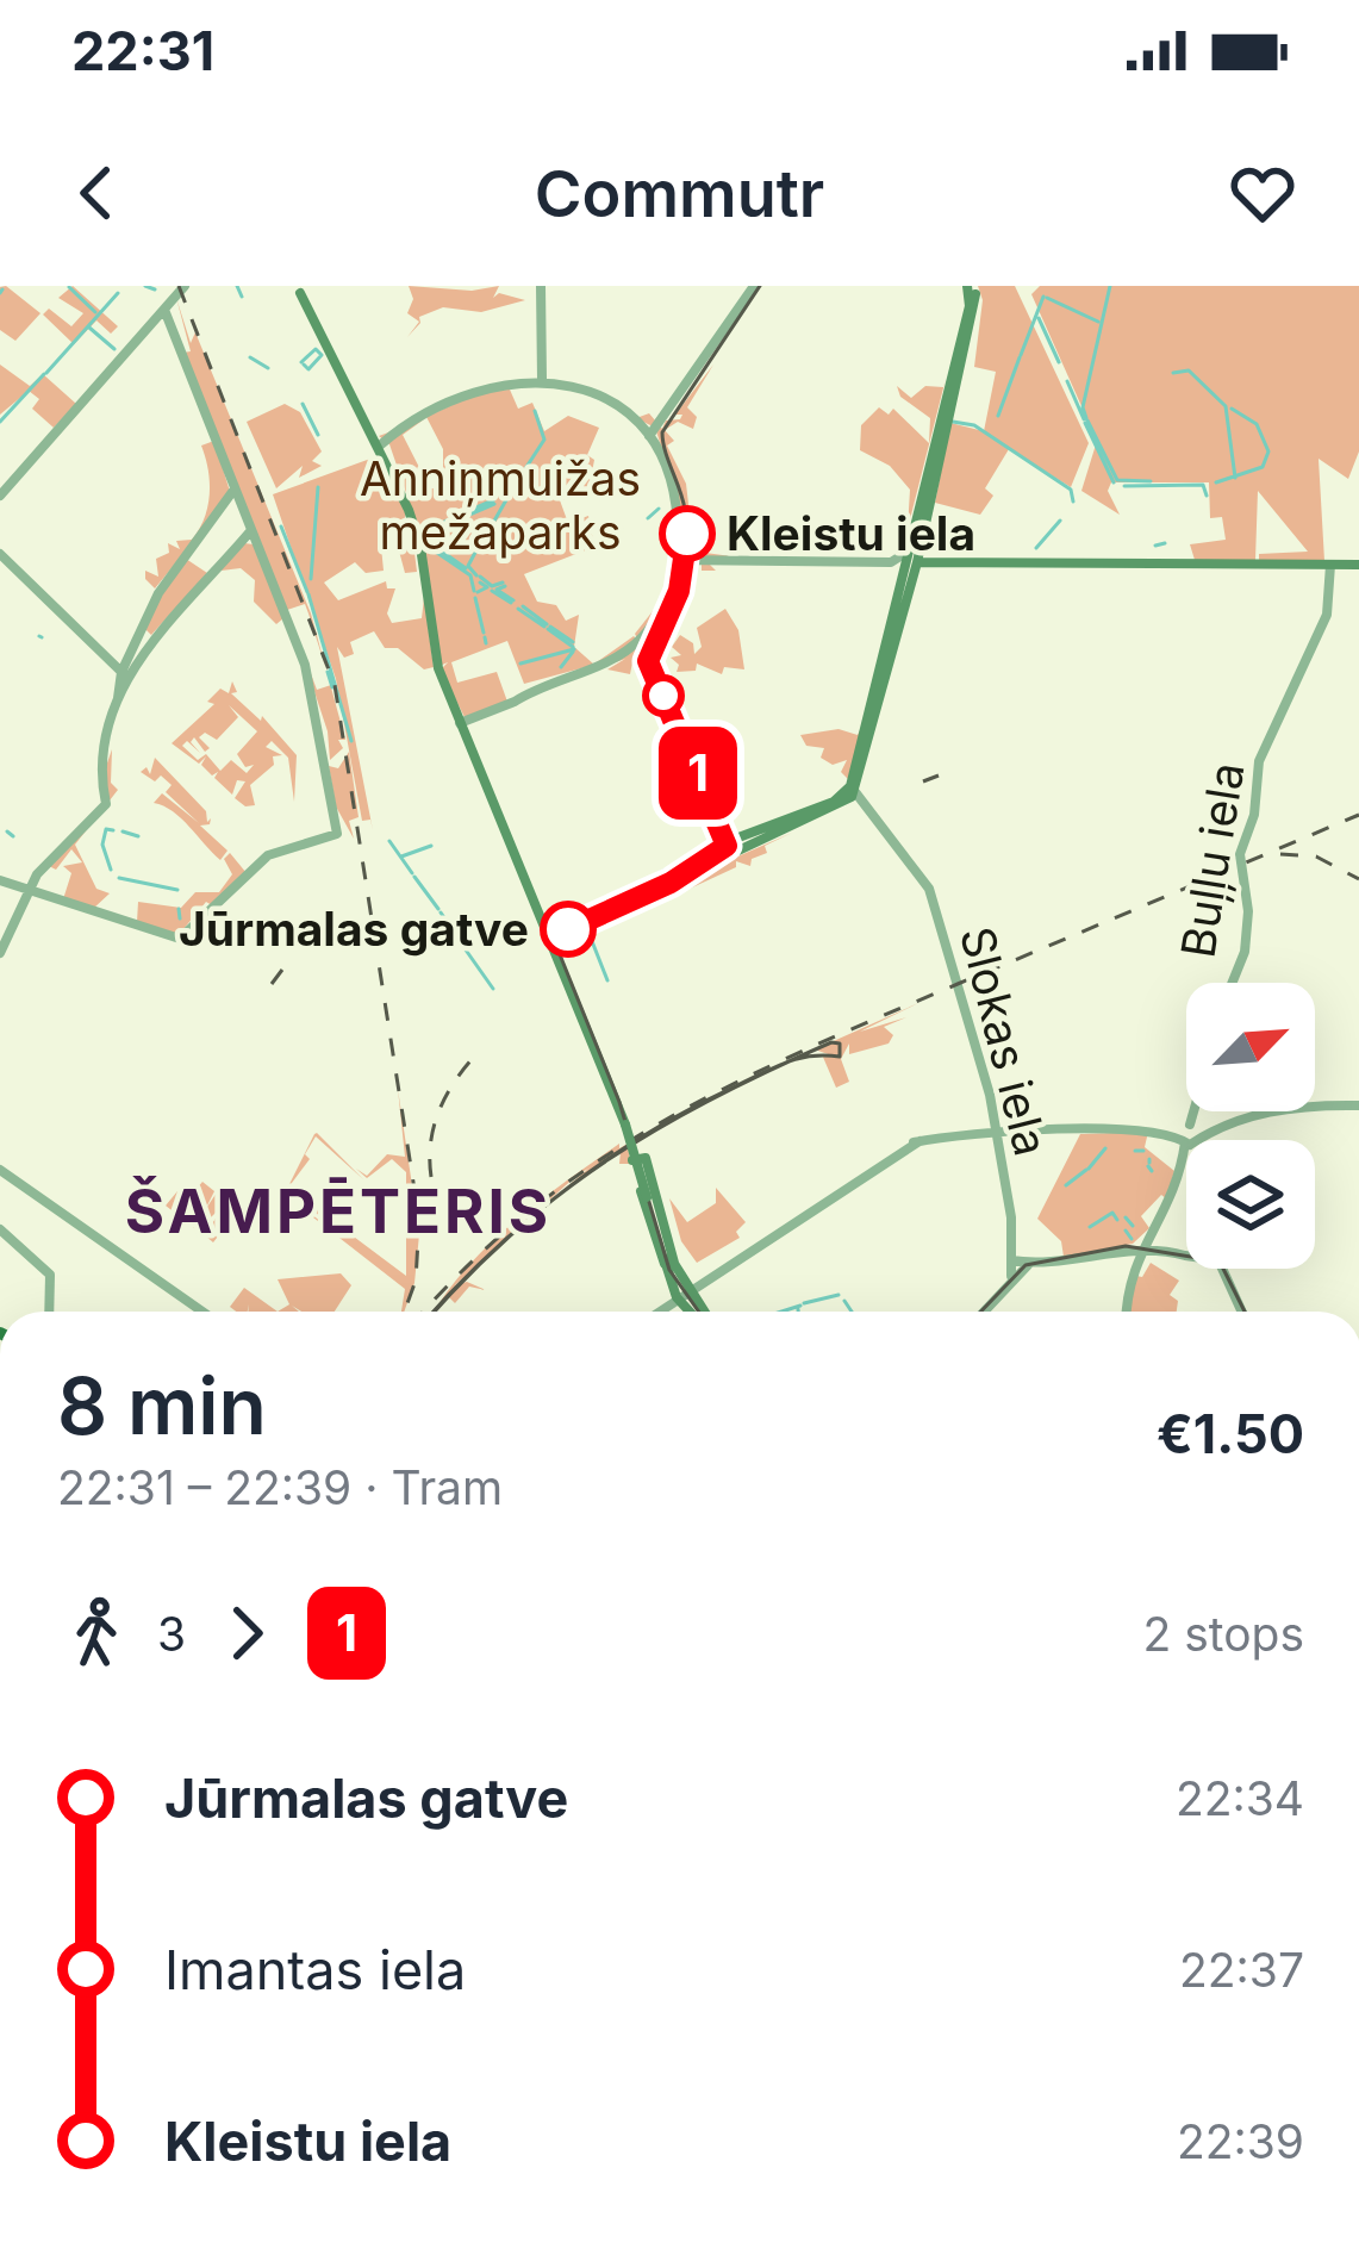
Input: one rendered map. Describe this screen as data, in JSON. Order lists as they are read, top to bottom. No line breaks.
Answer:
{"streets":{"street":["Buļļu iela","Slokas iela"]},"districts":["ŠAMPĒTERIS"],"parks":["Anniņmuižas mežaparks"],"places":["Kleistu iela","Jūrmalas gatve"],"lines":["tram line 1"],"north":"top right","page":{"status":"22:31","header":"Commutr","on_map":"1","heading":["8 min","22:31 – 22:39 · Tram","€1.50"],"legs":["3","1","2 stops"],"list":[{"name":"Jūrmalas gatve","value":"22:34"},{"name":"Imantas iela","value":"22:37"},{"name":"Kleistu iela","value":"22:39"}]}}
